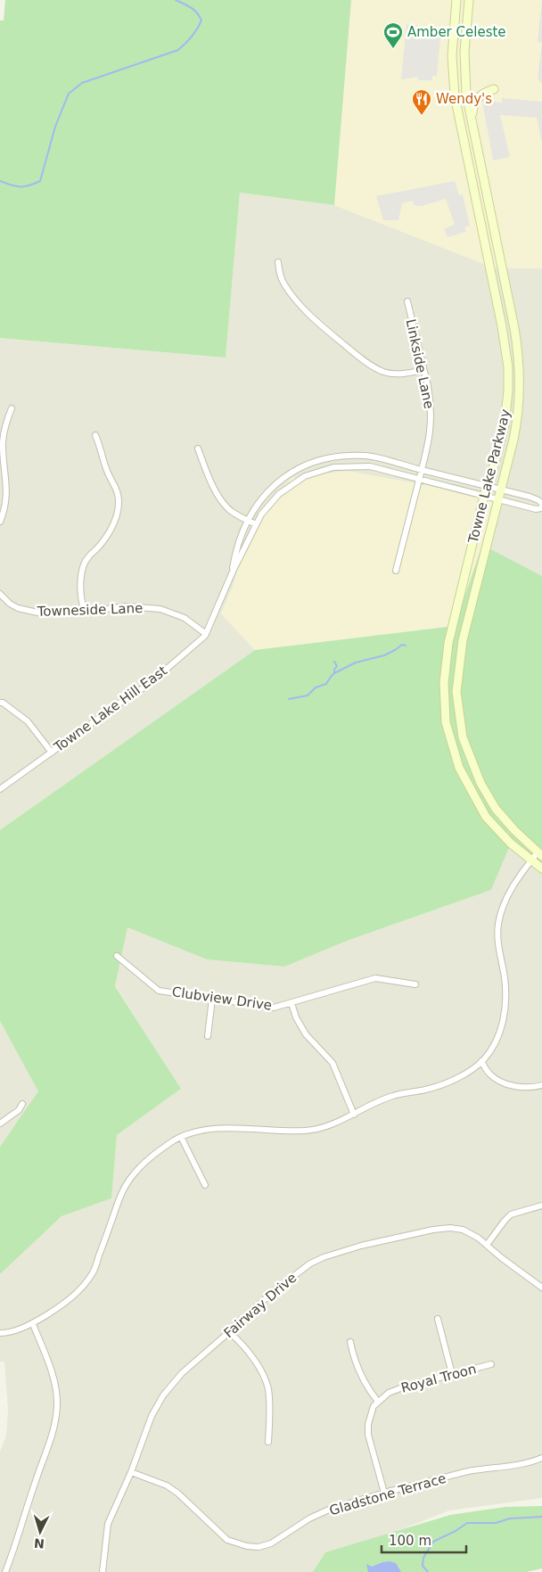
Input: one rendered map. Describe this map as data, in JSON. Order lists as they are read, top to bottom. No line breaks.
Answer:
{"streets":{"main road":["Towne Lake Parkway"],"street":["Linkside Lane","Towneside Lane","Towne Lake Hill East","Clubview Drive","Fairway Drive","Royal Troon","Gladstone Terrace"]},"crossings":[["Linkside Lane","Towne Lake Hill East"],["Towne Lake Parkway","Towne Lake Hill East"],["Towneside Lane","Towne Lake Hill East"],["Fairway Drive","Gladstone Terrace"]],"places":{"sports":["Amber Celeste"],"restaurant":["Wendy's"]},"scale_bar":"100 m","north":"bottom"}
